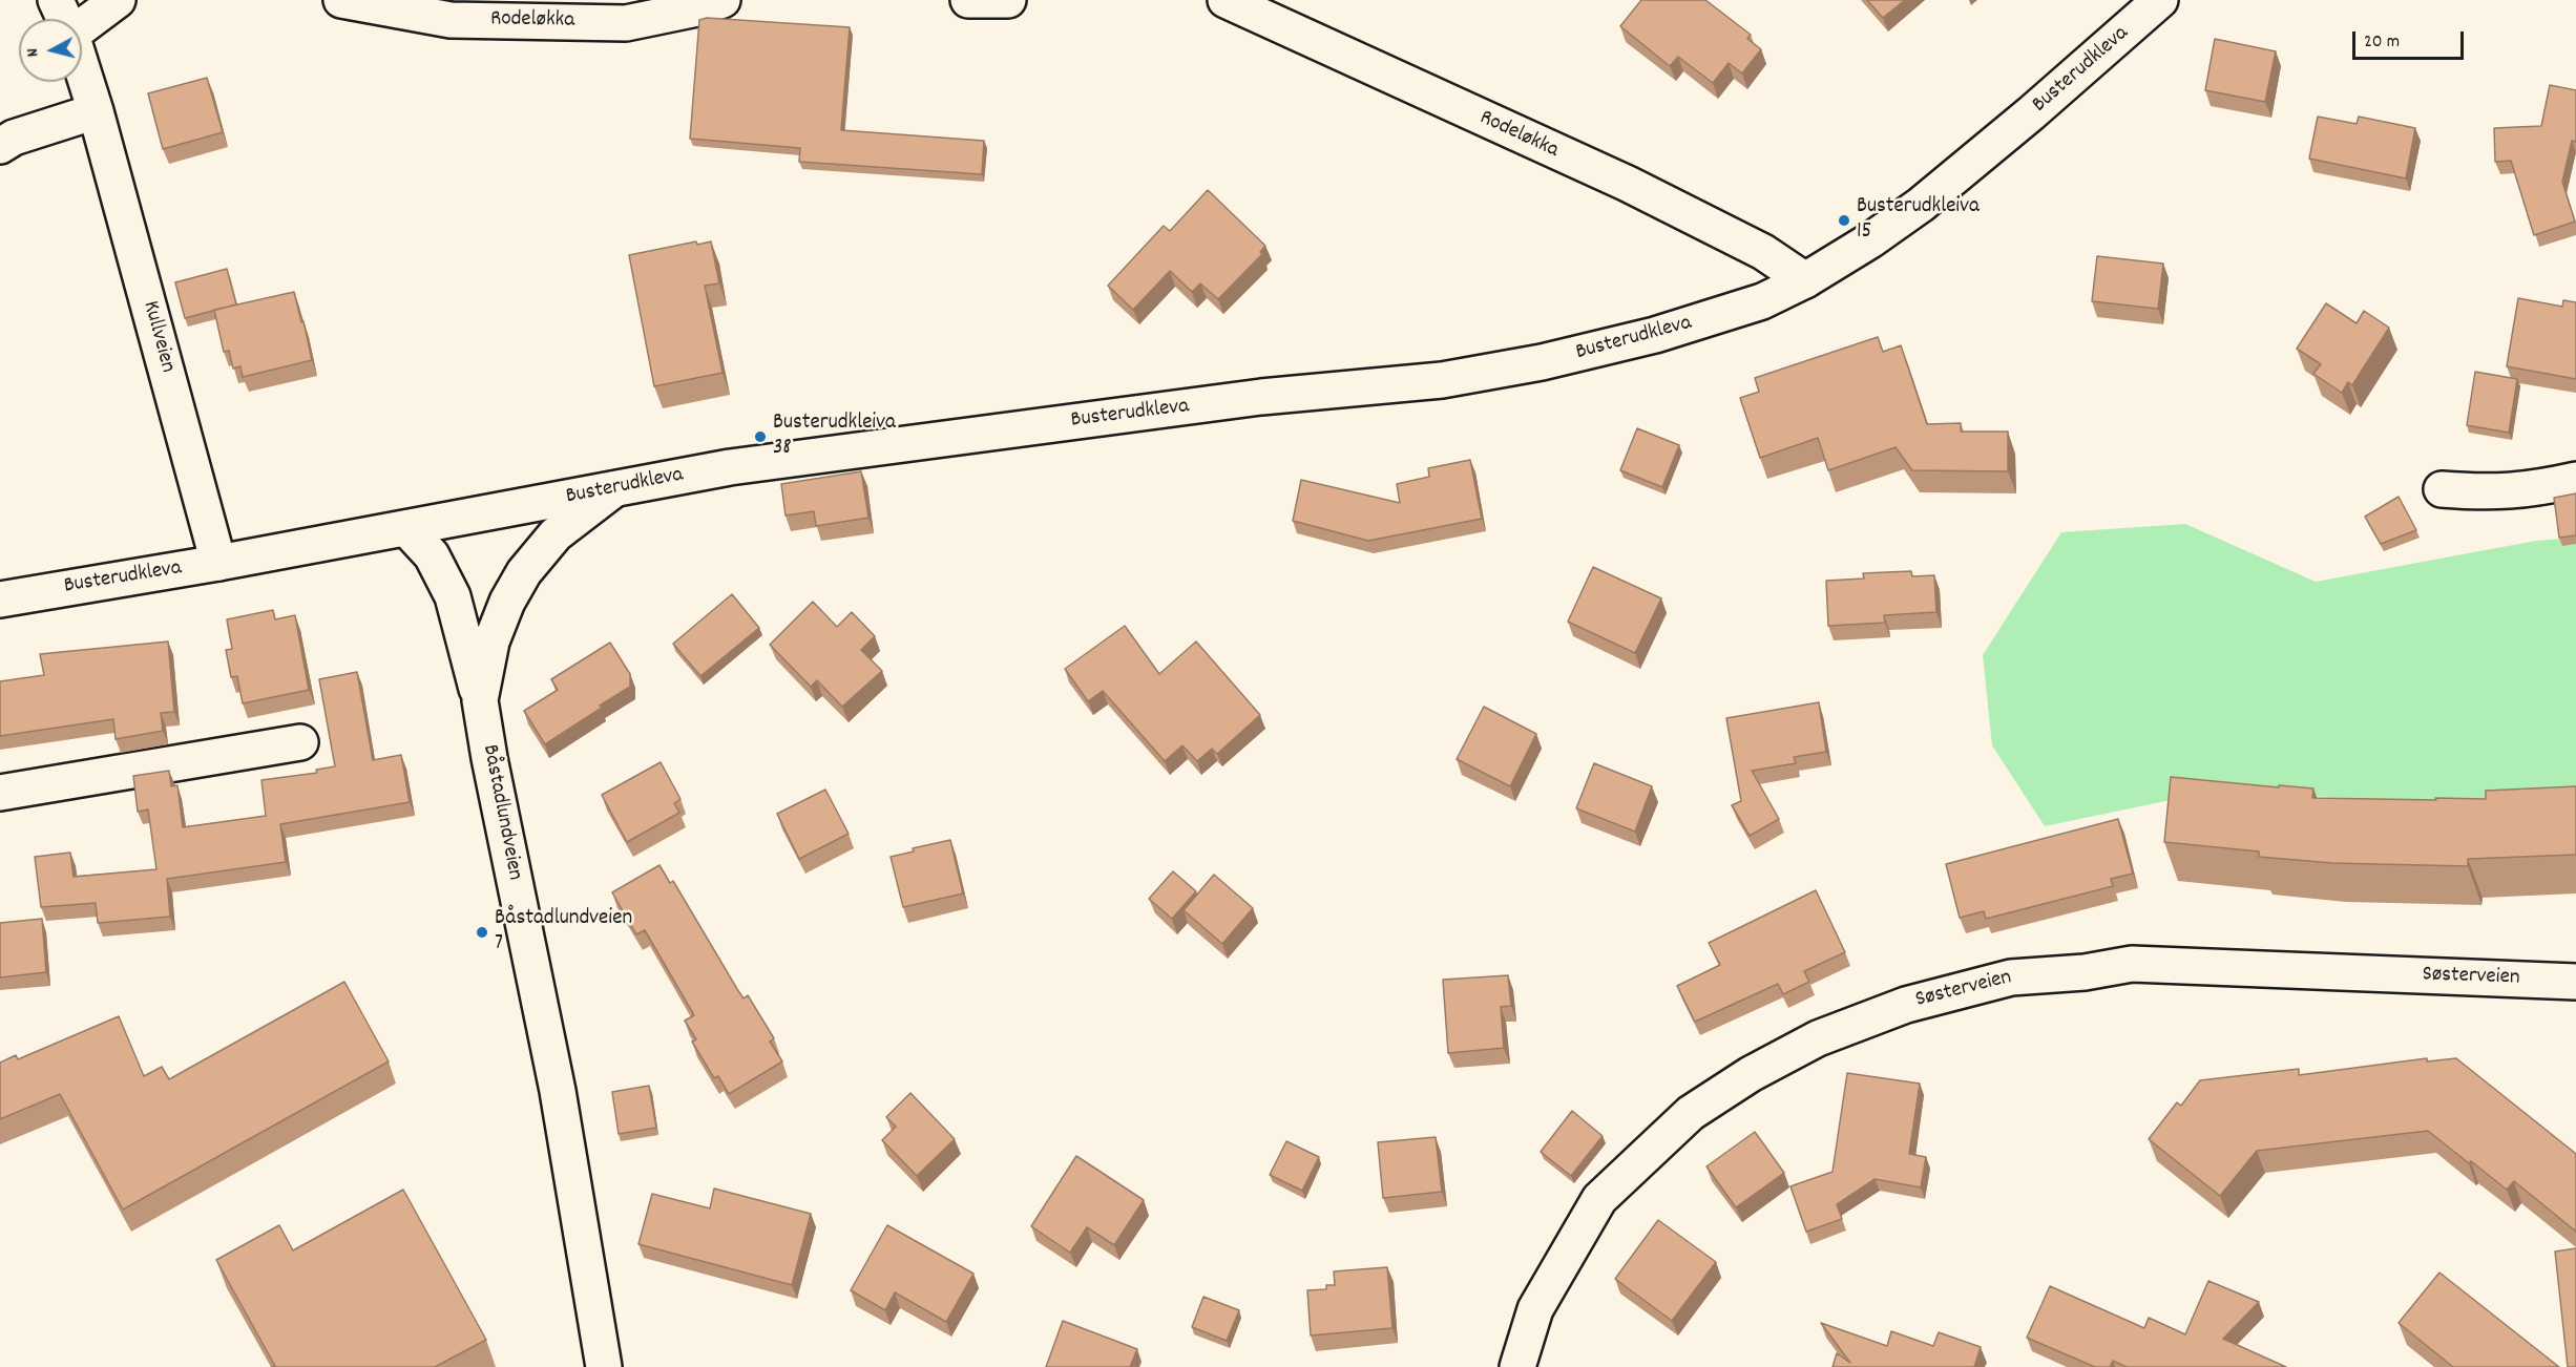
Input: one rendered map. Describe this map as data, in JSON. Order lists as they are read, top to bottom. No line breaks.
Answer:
{"streets":{"street":["Rodeløkka","Busterudkleva","Kullveien","Båstadlundveien","Søsterveien"]},"crossings":[["Rodeløkka","Busterudkleva"],["Busterudkleva","Kullveien"],["Busterudkleva","Båstadlundveien"]],"places":["Busterudkleiva 15","Busterudkleiva 38","Båstadlundveien 7"],"scale_bar":"20 m","north":"left"}
